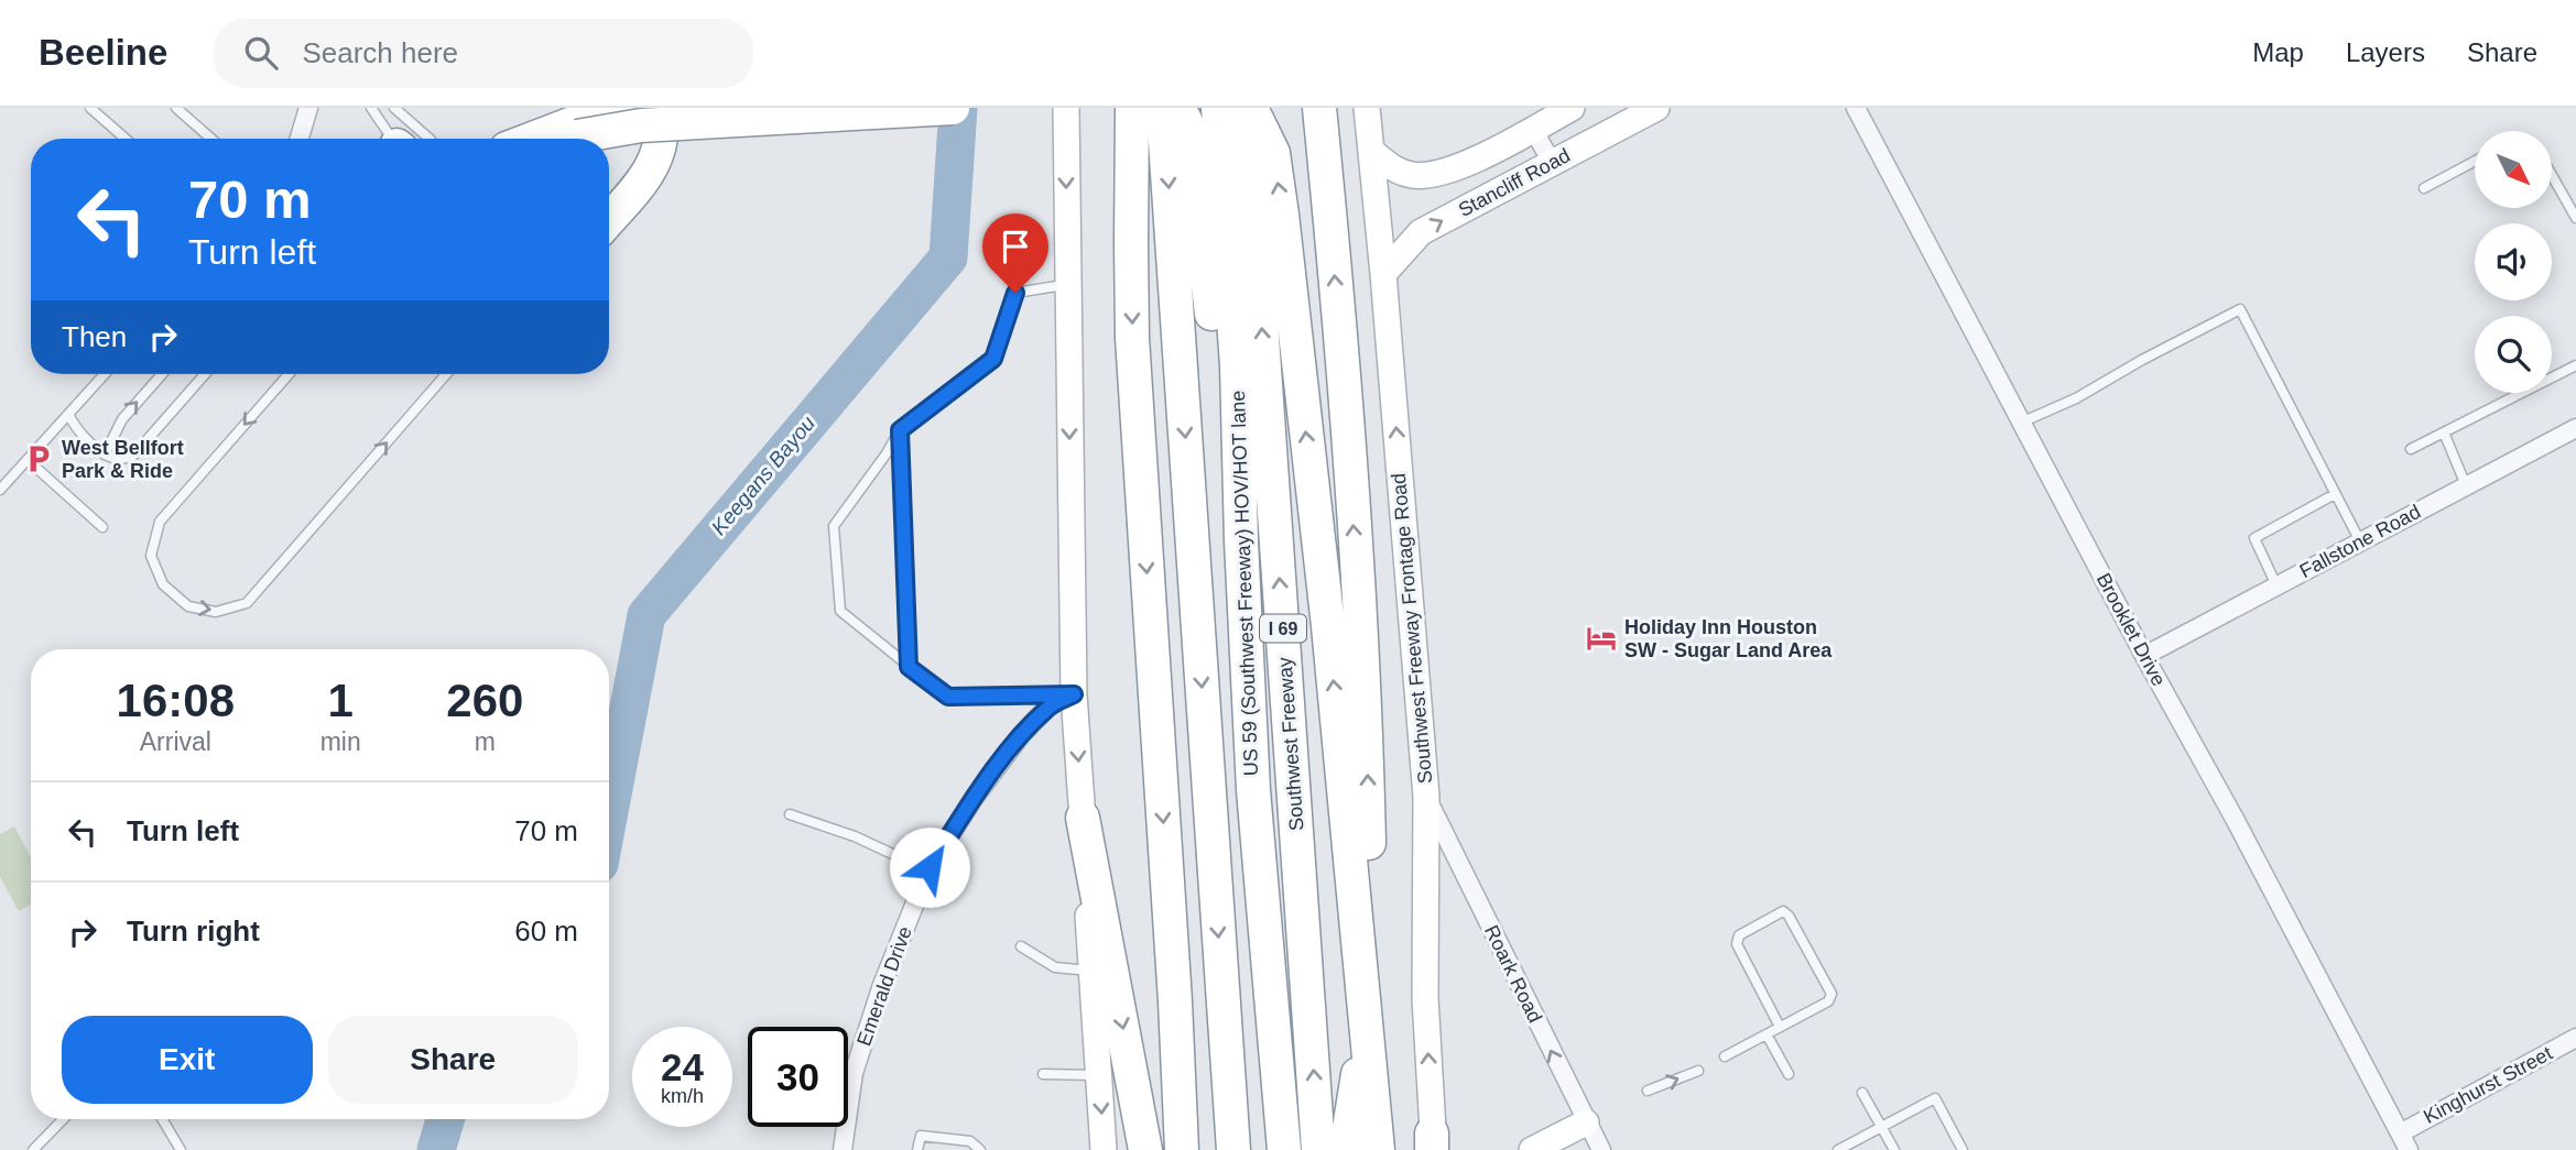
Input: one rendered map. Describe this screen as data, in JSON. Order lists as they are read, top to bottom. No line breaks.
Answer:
{"streets":{"highway":["US 59 (Southwest Freeway) HOV/HOT lane","I 69","Southwest Freeway"],"main road":["Stancliff Road","Southwest Freeway Frontage Road"],"street":["Fallstone Road","Brooklet Drive","Roark Road","Emerald Drive","Kinghurst Street"]},"crossings":[["Stancliff Road","Southwest Freeway Frontage Road"],["Fallstone Road","Brooklet Drive"],["Southwest Freeway Frontage Road","Roark Road"],["Brooklet Drive","Kinghurst Street"]],"one_way":["Stancliff Road","Southwest Freeway Frontage Road","Roark Road"],"water":["Keegans Bayou"],"places":{"parking":["West Bellfort Park & Ride"],"hotel":["Holiday Inn Houston SW - Sugar Land Area"]},"north":"bottom right","page":{"header":"Beeline","search":"Search here","nav":["Map","Layers","Share"],"turn":["70 m","Turn left"],"then":"Then","eta":["16:08","Arrival","1","min","260","m"],"list":[{"name":"Turn left","value":"70 m"},{"name":"Turn right","value":"60 m"}],"buttons":["Exit","Share"],"speed":"24 km/h","limit":"30"}}
